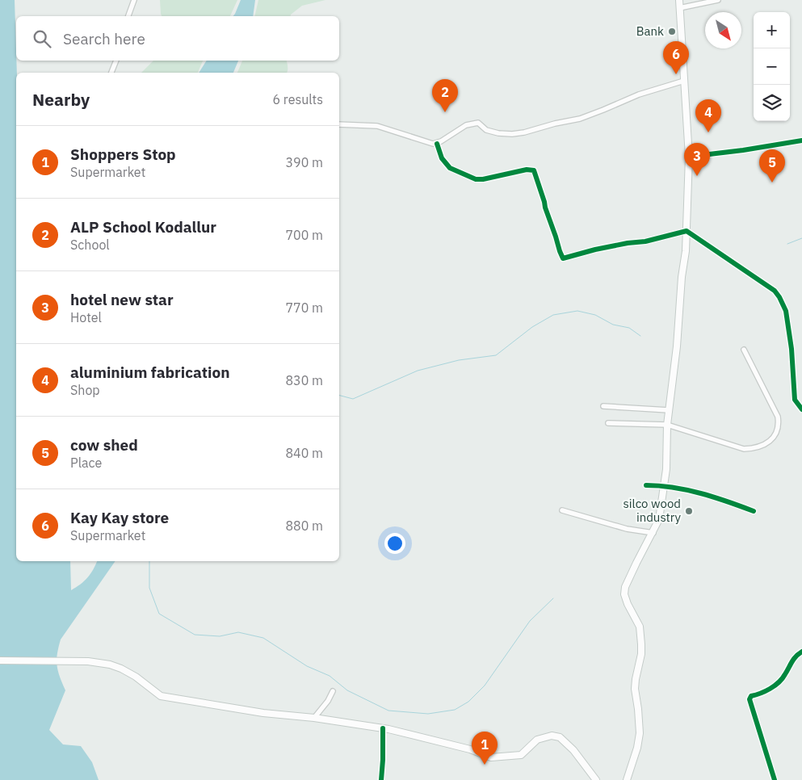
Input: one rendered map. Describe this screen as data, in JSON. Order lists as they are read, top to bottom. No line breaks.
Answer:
{"places":["Bank","silco wood industry"],"north":"bottom right","page":{"map_buttons":["+","−"],"search":"Search here","pins":["6","2","4","3","5","1"],"heading":["Nearby","6 results"],"list":[{"mark":"1","name":"Shoppers Stop","note":"Supermarket","value":"390 m"},{"mark":"2","name":"ALP School Kodallur","note":"School","value":"700 m"},{"mark":"3","name":"hotel new star","note":"Hotel","value":"770 m"},{"mark":"4","name":"aluminium fabrication","note":"Shop","value":"830 m"},{"mark":"5","name":"cow shed","note":"Place","value":"840 m"},{"mark":"6","name":"Kay Kay store","note":"Supermarket","value":"880 m"}]}}
